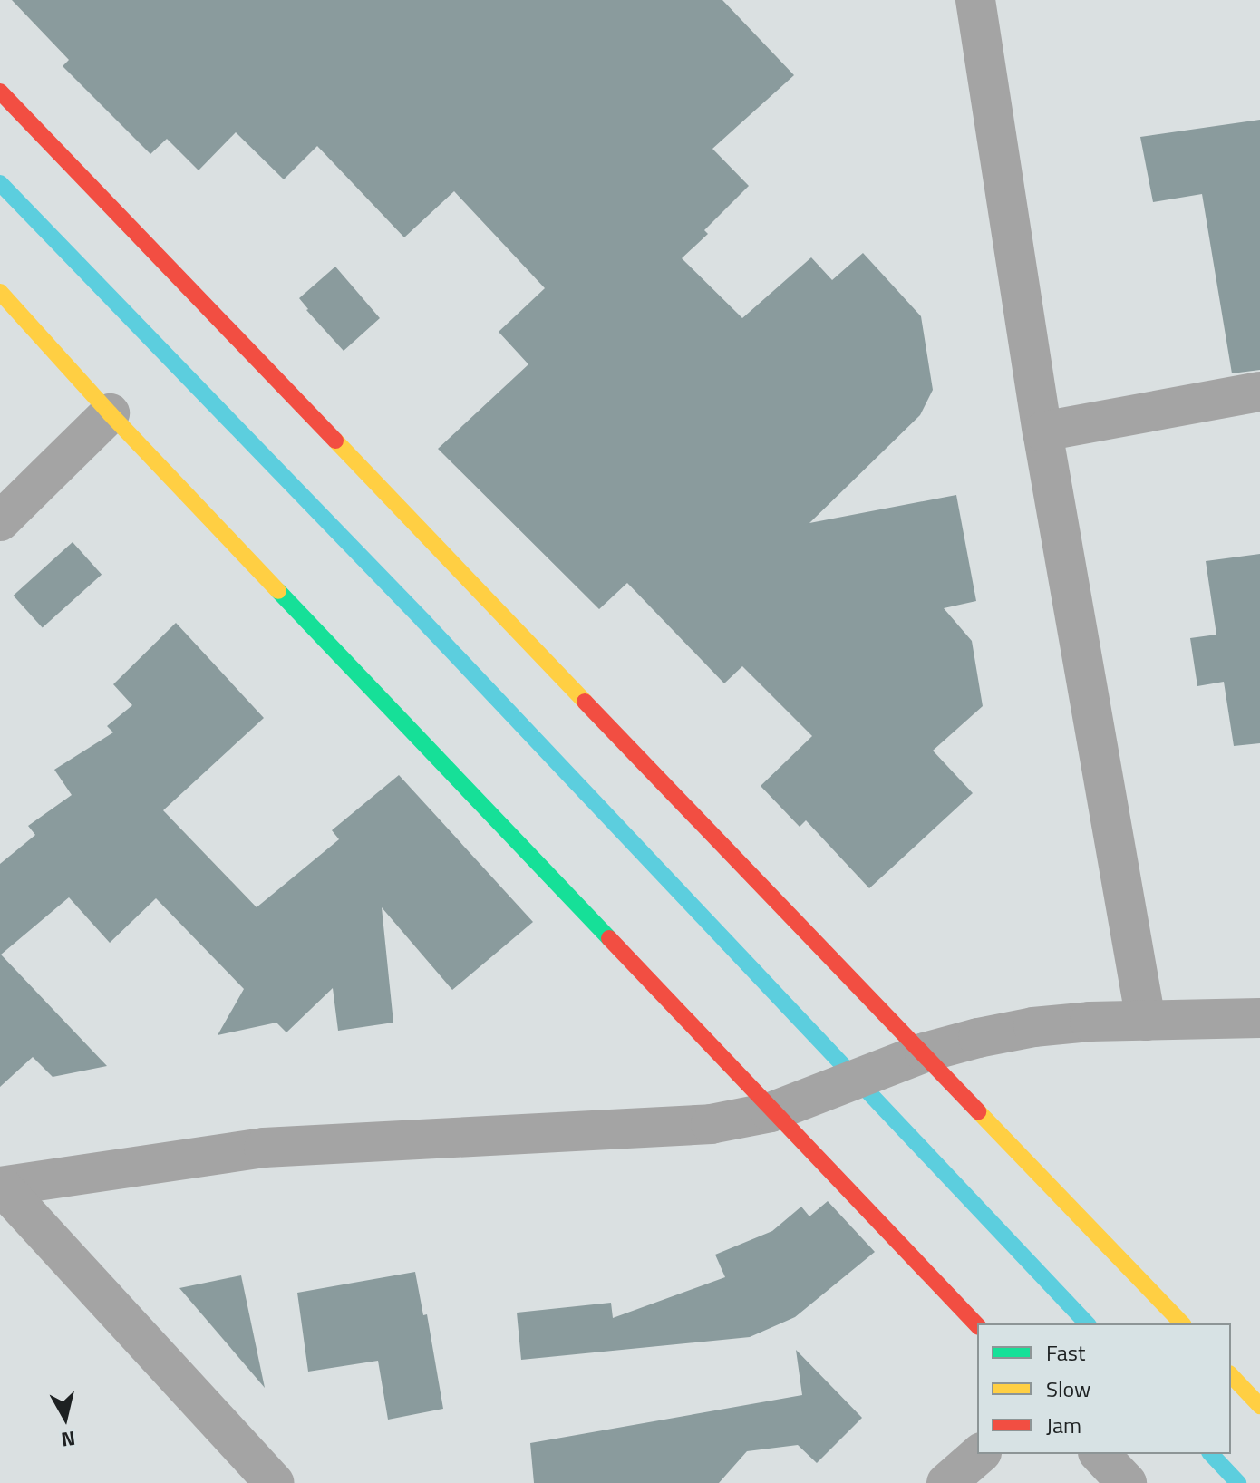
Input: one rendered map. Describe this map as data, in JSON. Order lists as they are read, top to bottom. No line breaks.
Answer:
{"legend":["Fast","Slow","Jam"],"north":"bottom"}
